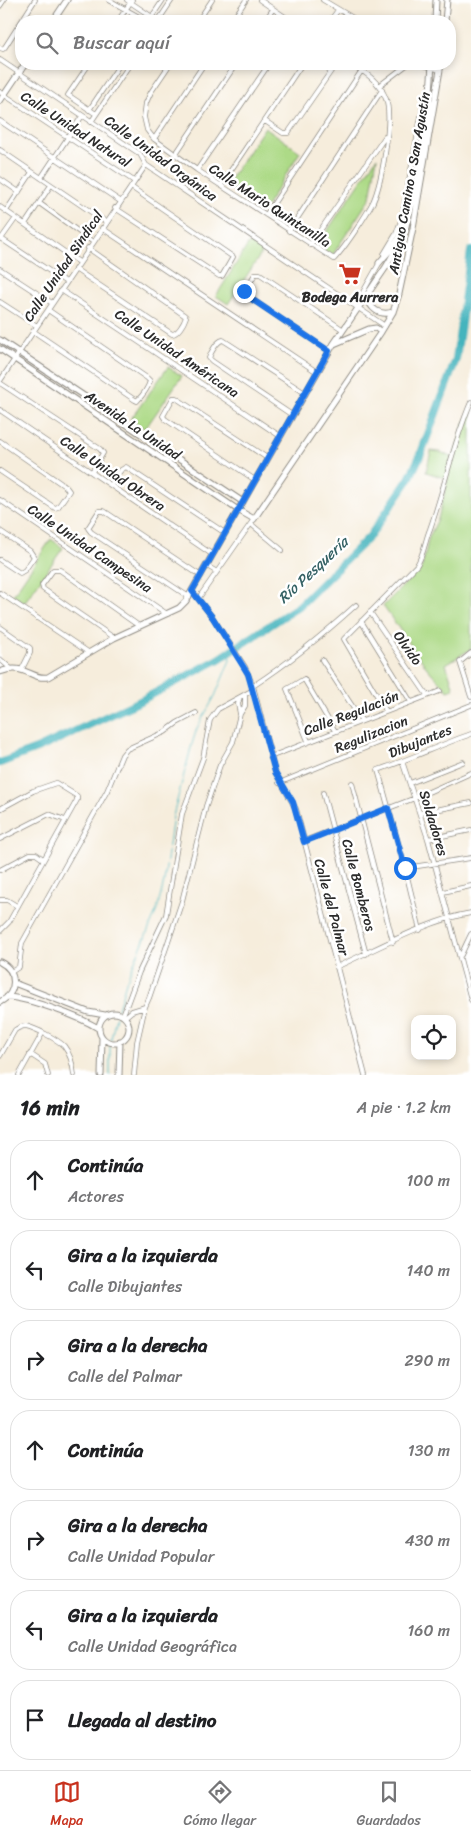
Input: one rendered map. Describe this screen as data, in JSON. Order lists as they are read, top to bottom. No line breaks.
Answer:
{"streets":{"street":["Calle Unidad Natural","Calle Unidad Orgánica","Antiguo Camino a San Agustín","Calle Mario Quintanilla","Calle Unidad Sindical","Calle Unidad Américana","Avenida La Unidad","Calle Unidad Obrera","Calle Unidad Campesina","Olvido","Calle Regulación","Regulizacion","Dibujantes","Soldadores","Calle Bomberos","Calle del Palmar"]},"crossings":[["Calle Unidad Natural","Calle Unidad Sindical"],["Calle Unidad Orgánica","Antiguo Camino a San Agustín"],["Calle Unidad Orgánica","Calle Unidad Sindical"],["Antiguo Camino a San Agustín","Calle Unidad Américana"],["Antiguo Camino a San Agustín","Avenida La Unidad"],["Antiguo Camino a San Agustín","Calle Unidad Obrera"],["Antiguo Camino a San Agustín","Calle del Palmar"],["Calle Unidad Sindical","Calle Unidad Américana"],["Calle Unidad Sindical","Avenida La Unidad"],["Olvido","Calle Regulación"],["Calle Regulación","Calle del Palmar"],["Regulizacion","Calle del Palmar"],["Dibujantes","Soldadores"]],"water":["Río Pesquería"],"places":{"supermarket":["Bodega Aurrera"]},"page":{"search":"Buscar aquí","heading":["16 min","A pie · 1.2 km"],"list":[["Continúa","Actores","100 m"],["Gira a la izquierda","Calle Dibujantes","140 m"],["Gira a la derecha","Calle del Palmar","290 m"],["Continúa","130 m"],["Gira a la derecha","Calle Unidad Popular","430 m"],["Gira a la izquierda","Calle Unidad Geográfica","160 m"],"Llegada al destino"],"nav":["Mapa","Cómo llegar","Guardados"]}}
